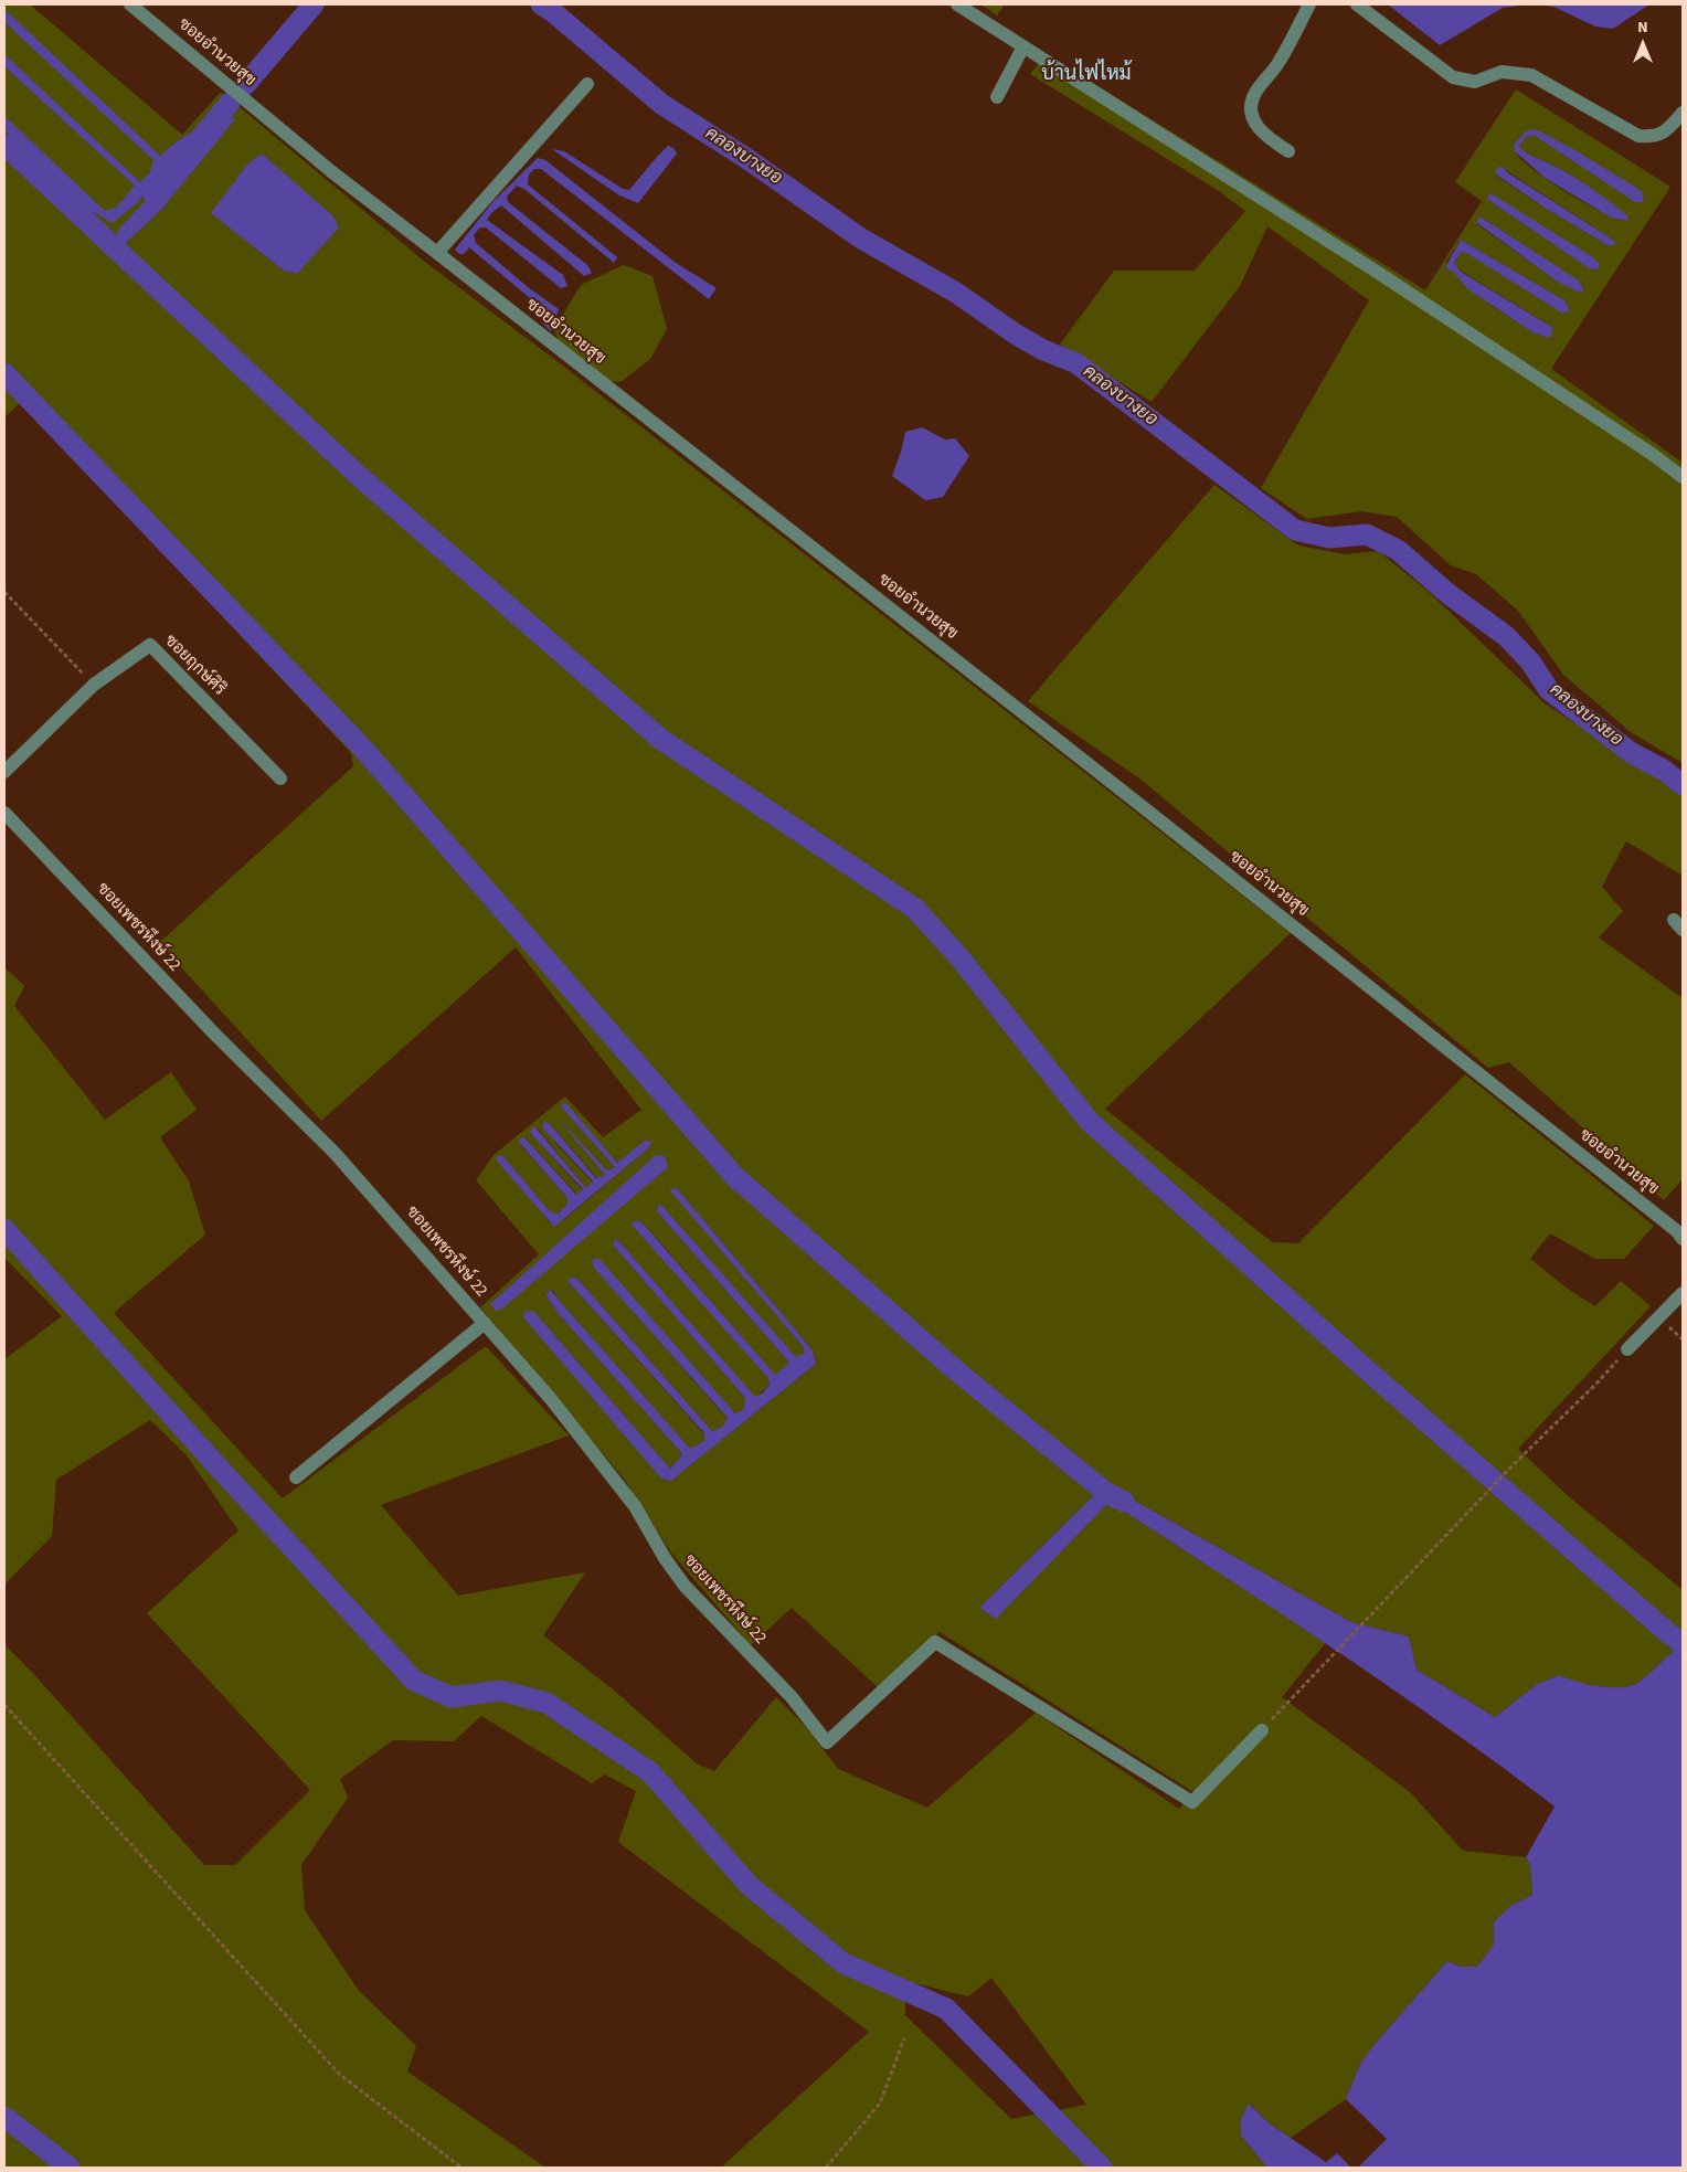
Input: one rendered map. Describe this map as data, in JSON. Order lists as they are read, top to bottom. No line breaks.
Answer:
{"streets":{"street":["ซอยอำนวยสุข","ซอยฤกษ์ศิริ","ซอยเพชรหึงษ์ 22"]},"districts":["บ้านไฟไหม้"],"water":["คลองบางยอ"],"north":"top"}
